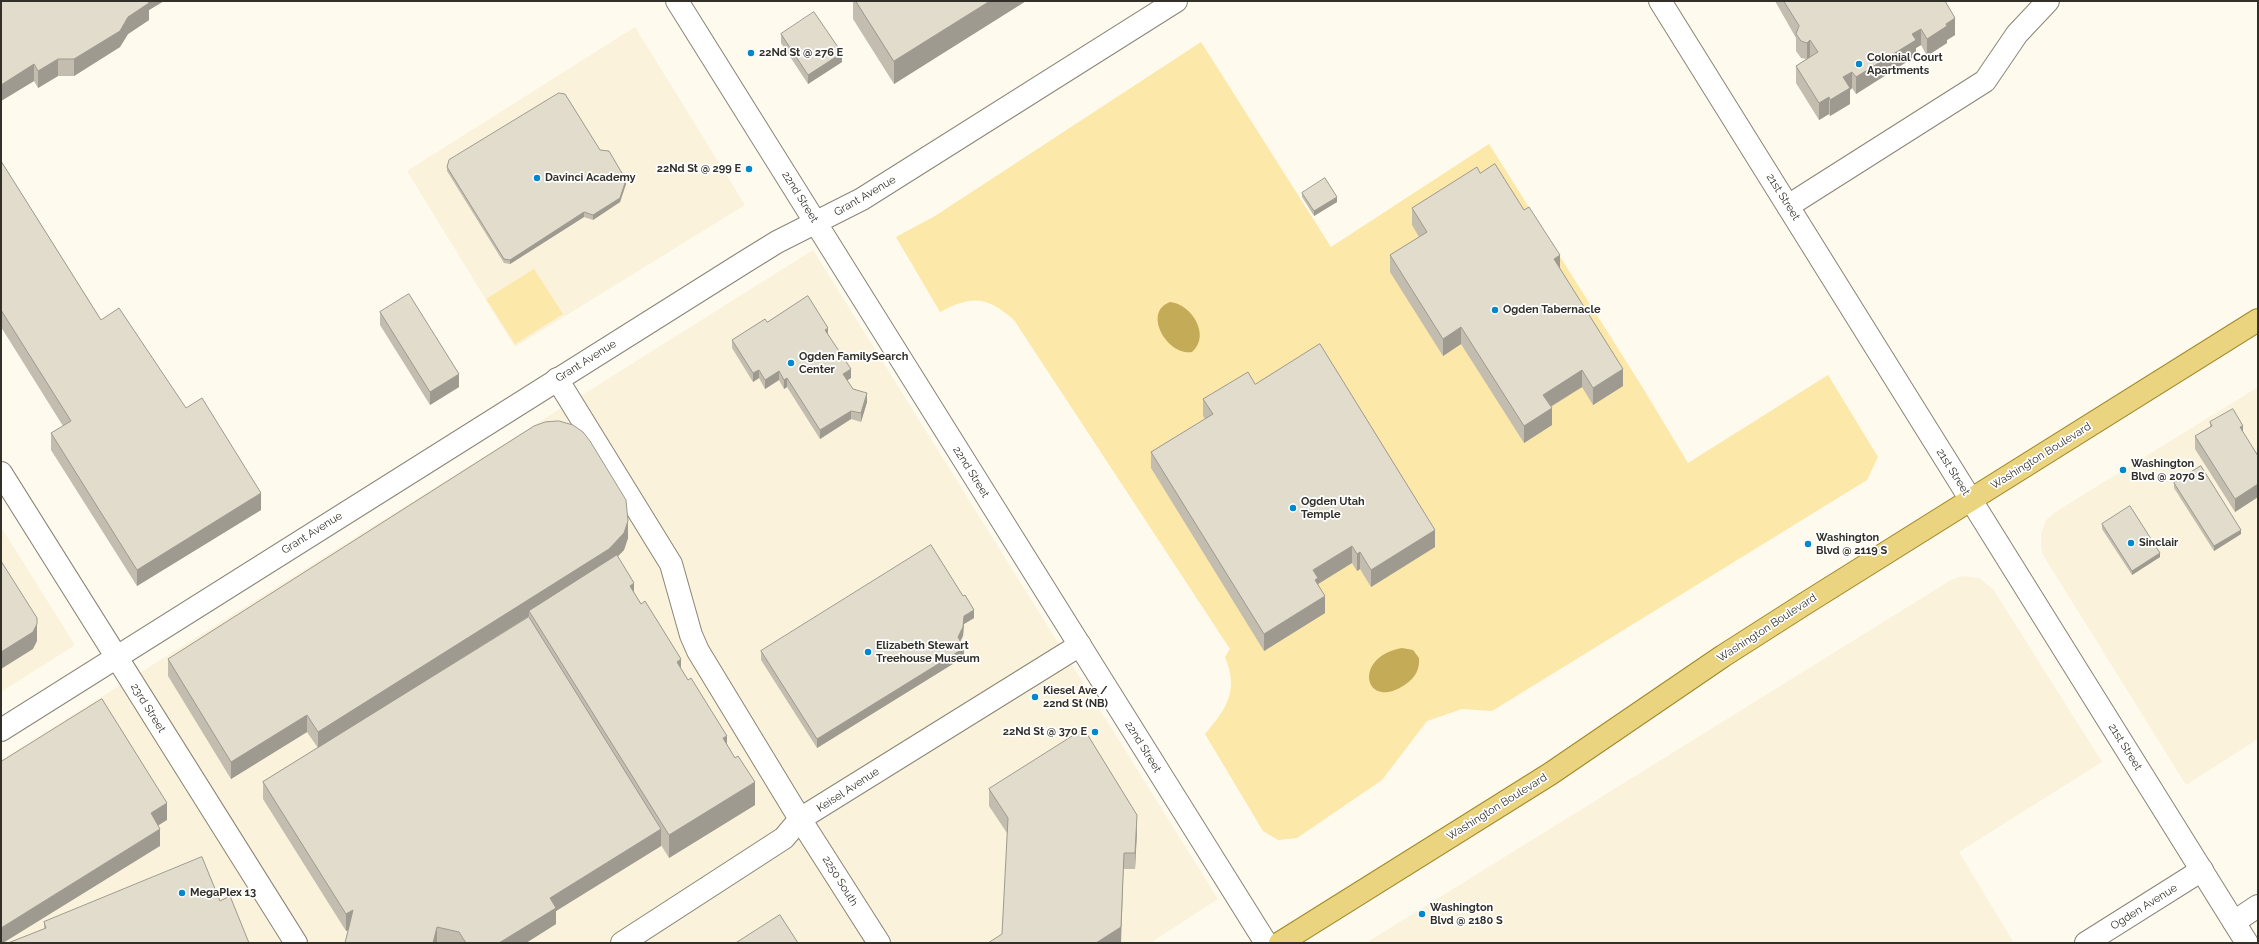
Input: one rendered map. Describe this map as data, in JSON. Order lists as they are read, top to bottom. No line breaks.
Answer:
{"streets":{"main road":["Washington Boulevard"],"street":["Grant Avenue","22nd Street","21st Street","23rd Street","Keisel Avenue","2250 South","Ogden Avenue"]},"crossings":[["Grant Avenue","22nd Street"],["Grant Avenue","23rd Street"],["Grant Avenue","2250 South"],["22nd Street","Keisel Avenue"],["21st Street","Washington Boulevard"],["21st Street","Ogden Avenue"],["Keisel Avenue","2250 South"]],"places":["22Nd St @ 276 E","Colonial Court Apartments","22Nd St @ 299 E","Davinci Academy","Ogden Tabernacle","Ogden FamilySearch Center","Washington Blvd @ 2070 S","Ogden Utah Temple","Sinclair","Washington Blvd @ 2119 S","Elizabeth Stewart Treehouse Museum","Kiesel Ave / 22nd St (NB)","22Nd St @ 370 E","MegaPlex 13","Washington Blvd @ 2180 S"]}
